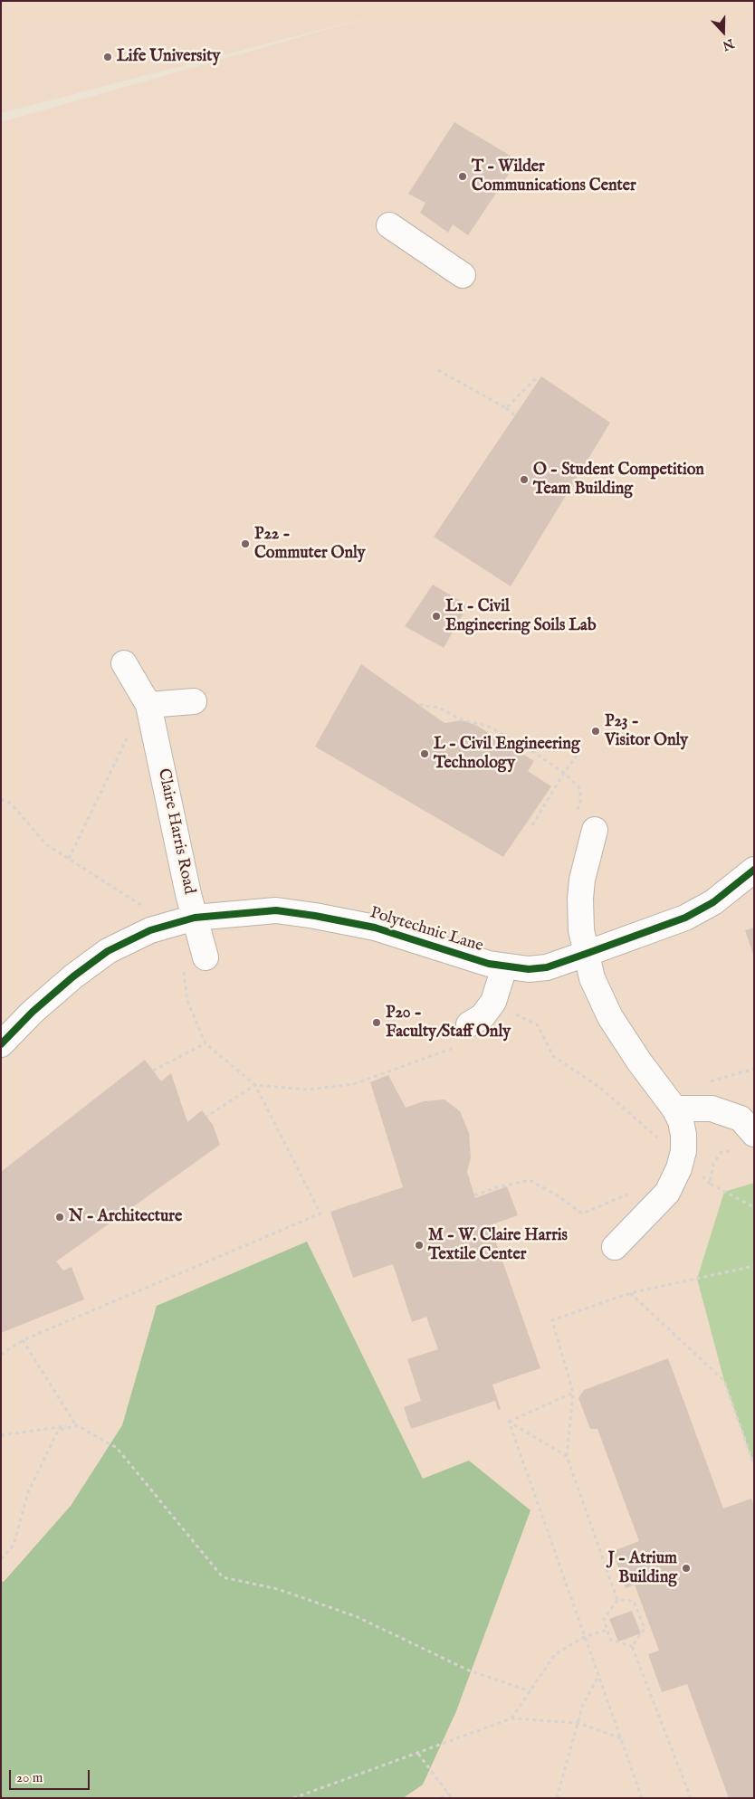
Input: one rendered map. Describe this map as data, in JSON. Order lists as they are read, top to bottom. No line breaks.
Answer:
{"streets":{"street":["Claire Harris Road","Polytechnic Lane"]},"crossings":[["Claire Harris Road","Polytechnic Lane"]],"places":["Life University","T - Wilder Communications Center","O - Student Competition Team Building","P22 - Commuter Only","L1 - Civil Engineering Soils Lab","P23 - Visitor Only","L - Civil Engineering Technology","P20 - Faculty/Staff Only","N - Architecture","M - W. Claire Harris Textile Center","J - Atrium Building"],"scale_bar":"20 m","north":"bottom"}
